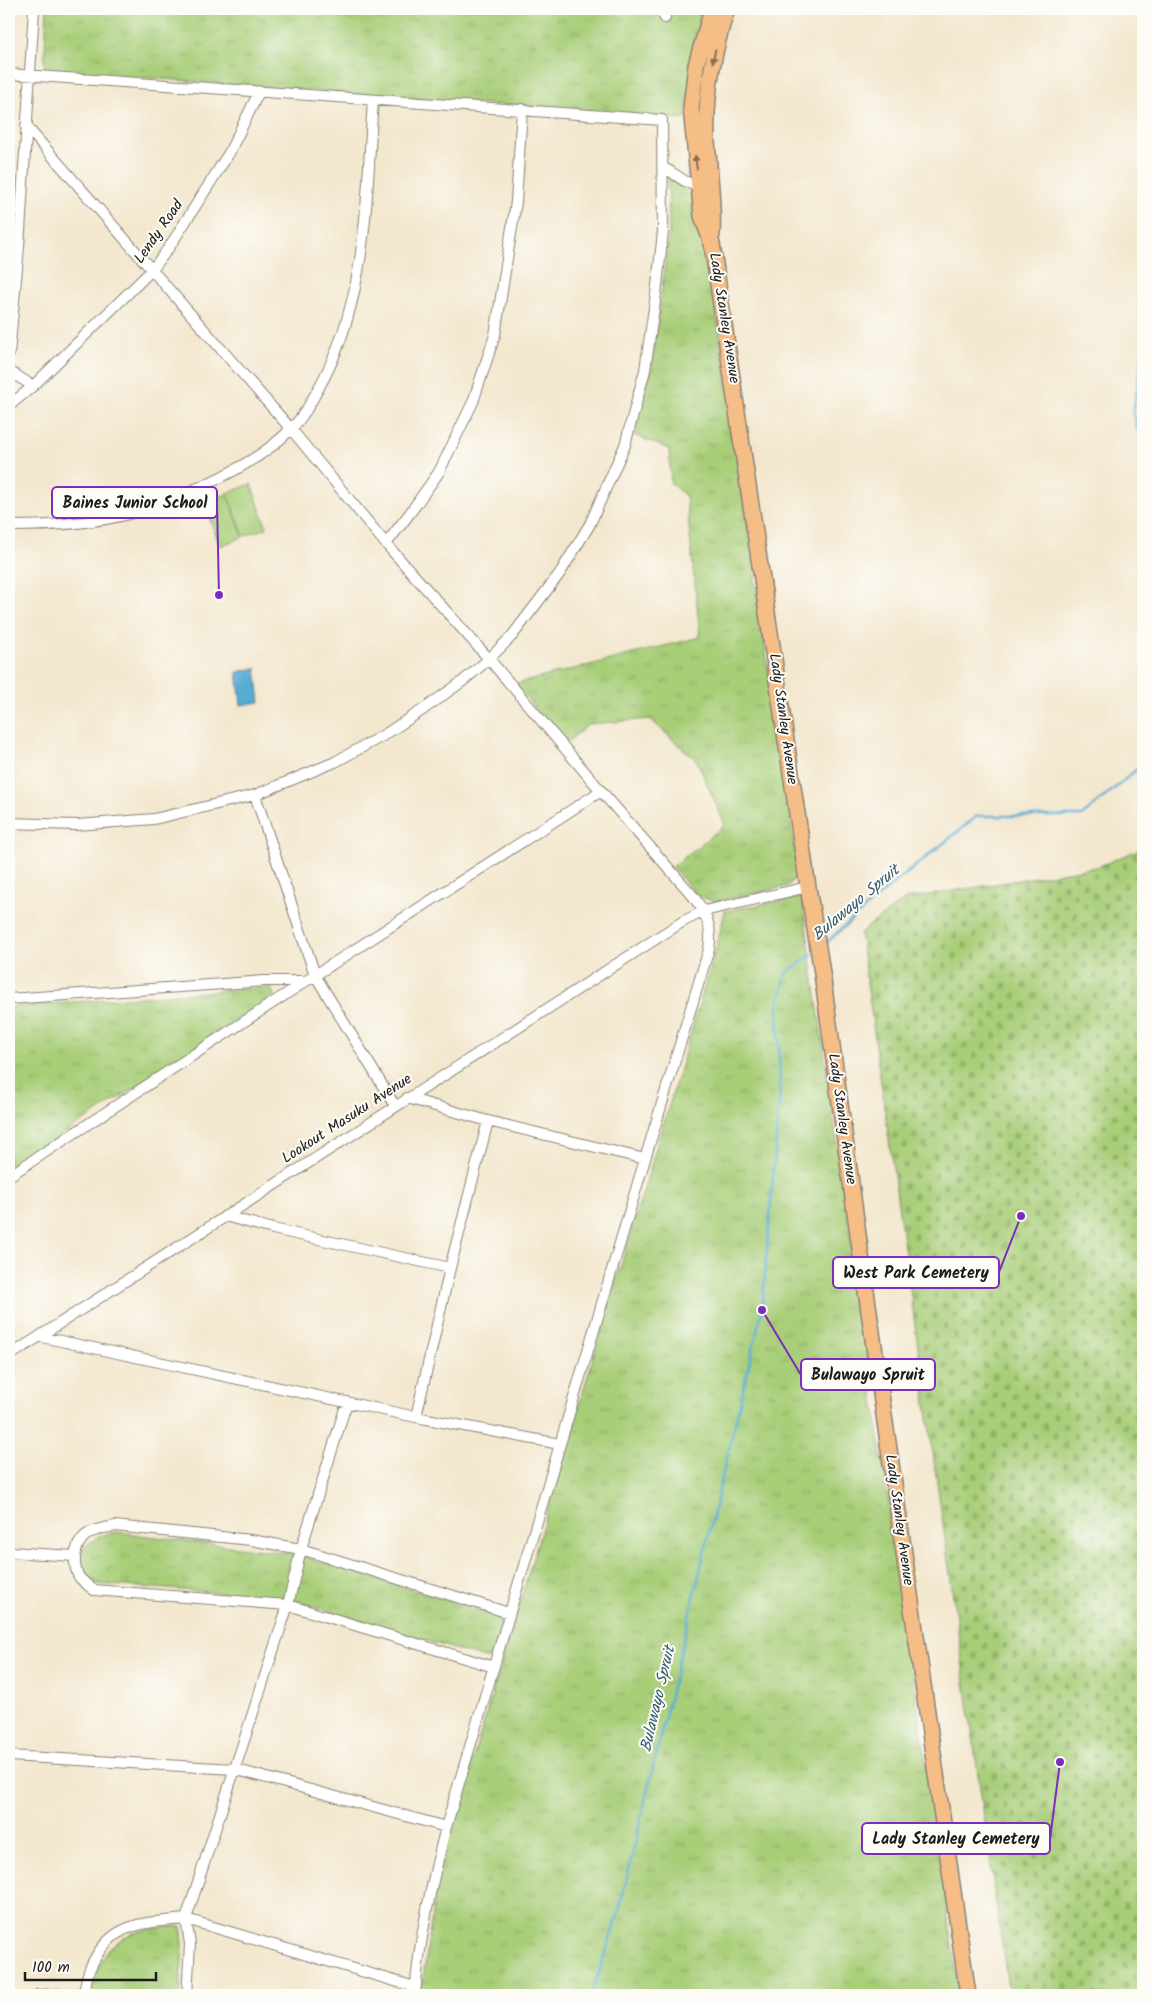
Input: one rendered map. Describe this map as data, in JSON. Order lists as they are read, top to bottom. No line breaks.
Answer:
{"streets":{"highway":["Lady Stanley Avenue"],"street":["Lendy Road","Lookout Masuku Avenue"]},"crossings":[["Lady Stanley Avenue","Lookout Masuku Avenue"]],"water":["Bulawayo Spruit"],"places":["Baines Junior School","West Park Cemetery","Bulawayo Spruit","Lady Stanley Cemetery"],"scale_bar":"100 m"}
